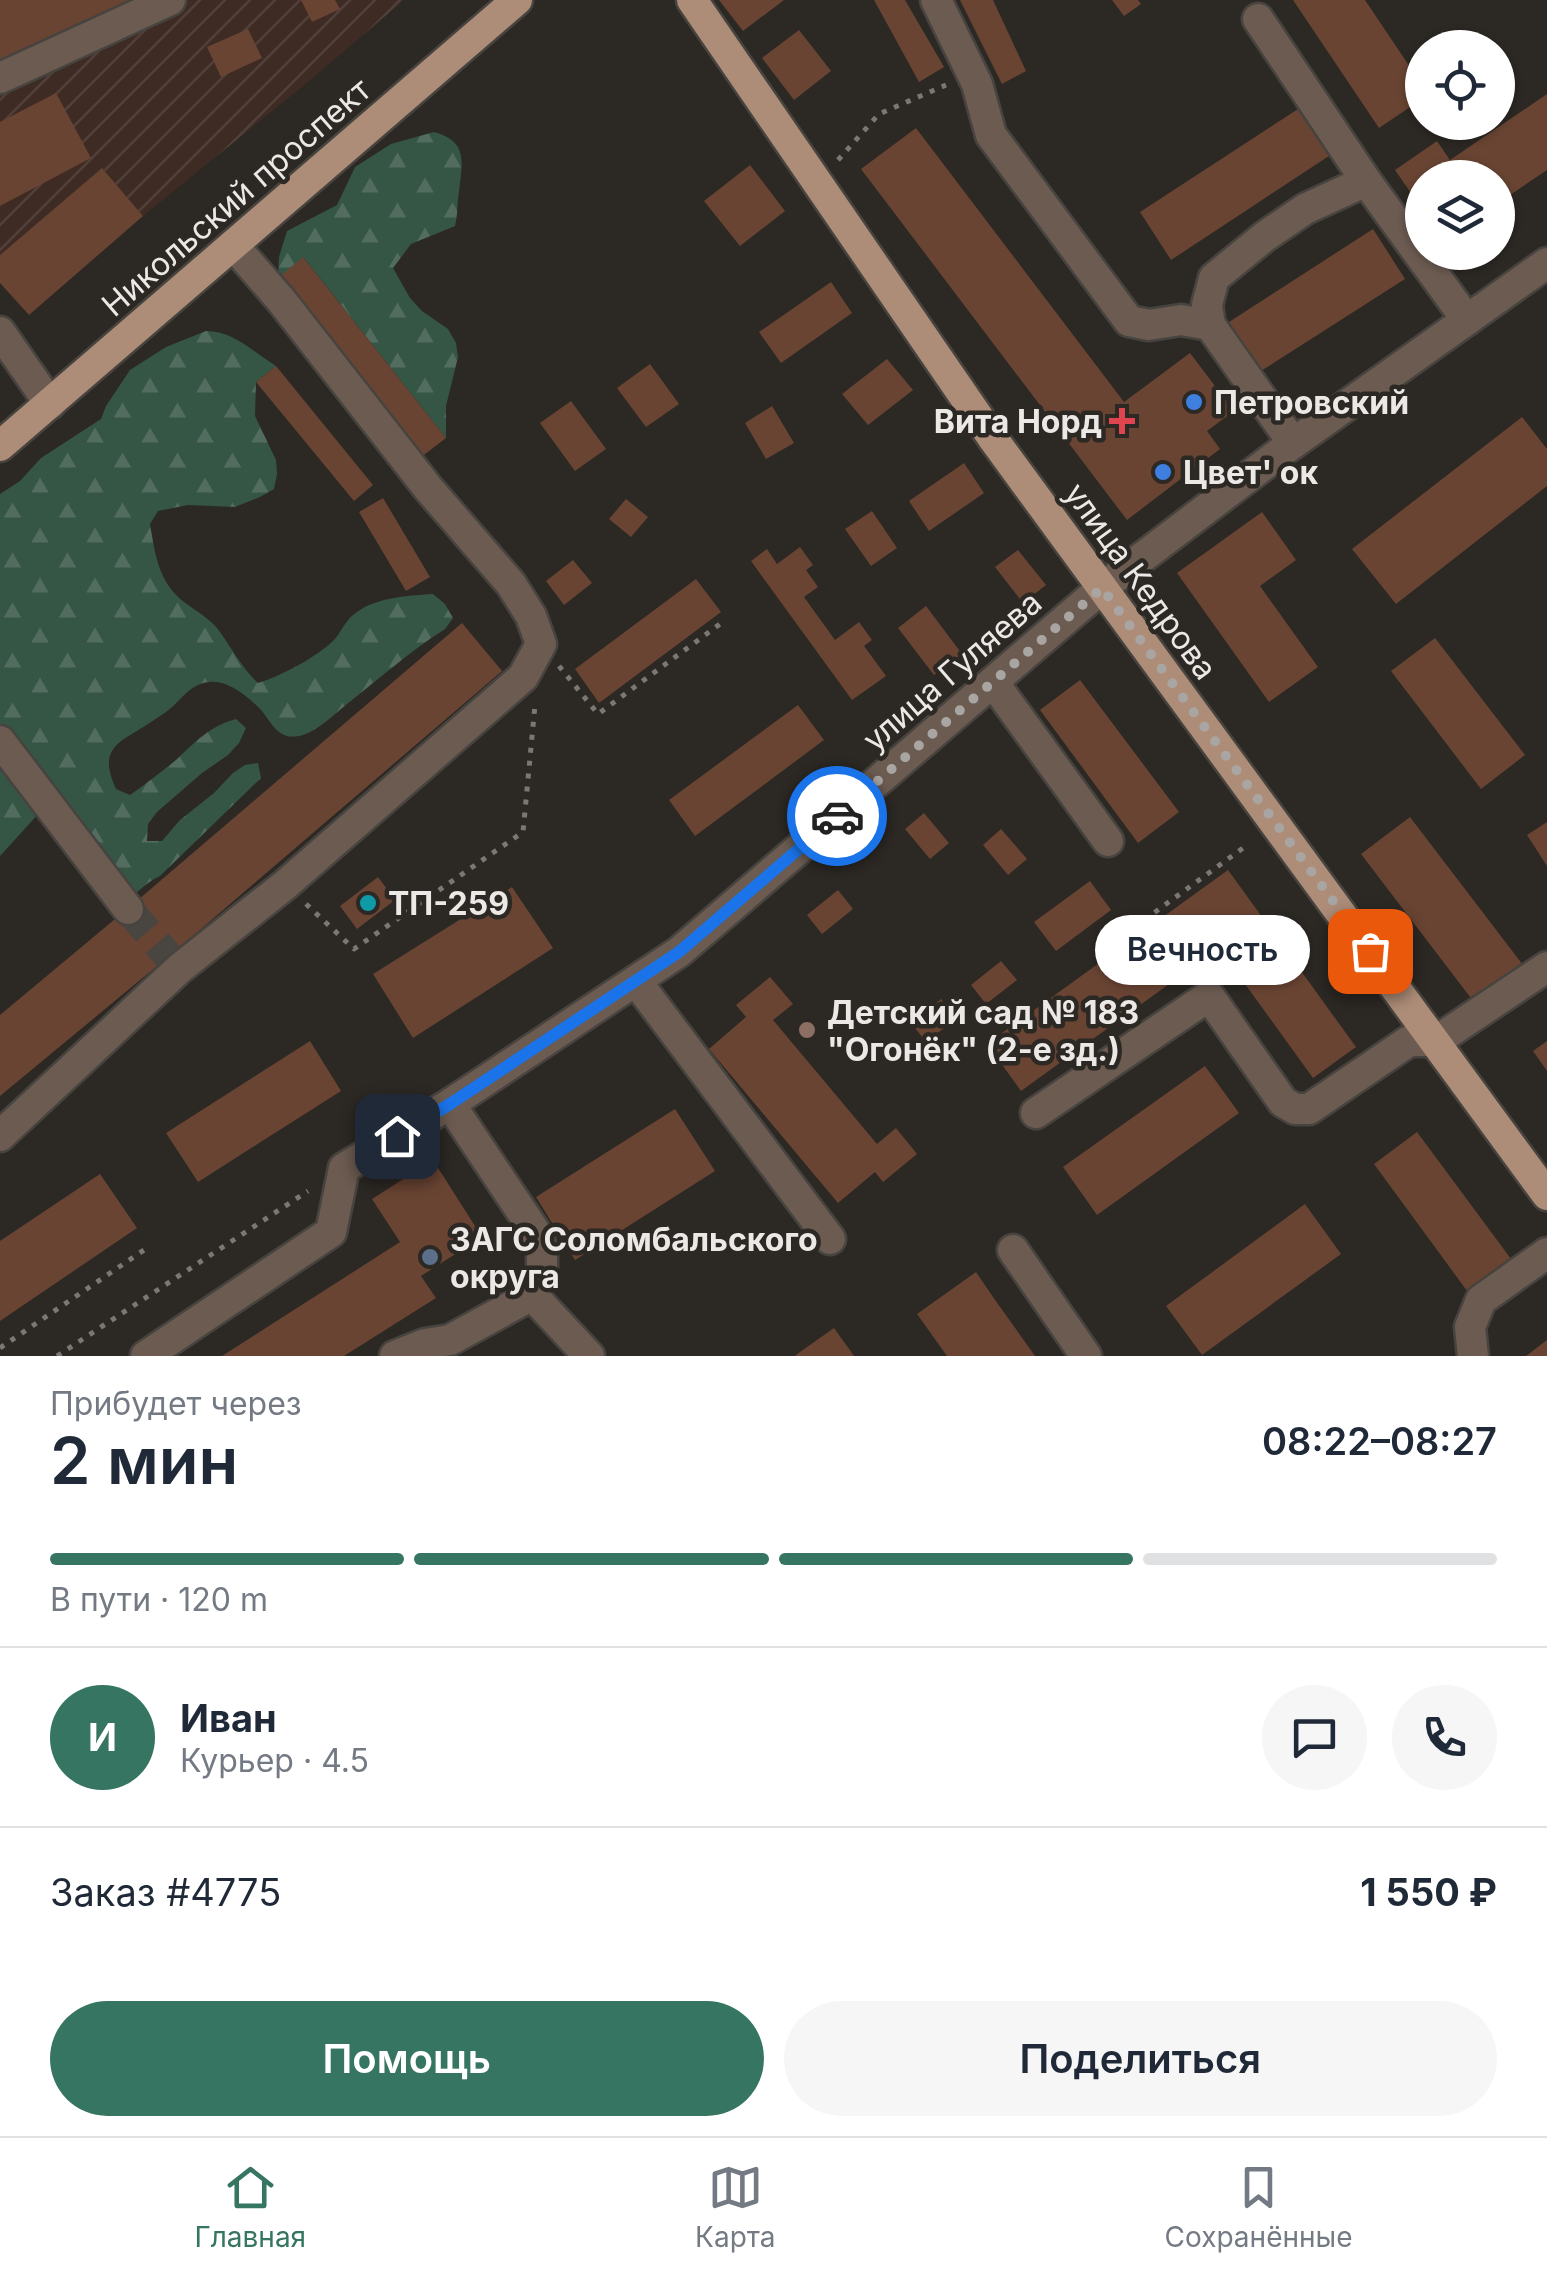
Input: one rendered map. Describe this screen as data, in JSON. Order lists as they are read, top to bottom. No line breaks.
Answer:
{"streets":{"main road":["Никольский проспект","улица Кедрова"],"street":["улица Гуляева"]},"crossings":[["улица Кедрова","улица Гуляева"]],"places":{"other":["Петровский","Цвет' ок","ТП-259","Вечность","Детский сад № 183 \"Огонёк\" (2-е зд.)","ЗАГС Соломбальского округа"],"health":["Вита Норд"]},"page":{"bubble":"Вечность","heading":["2 мин","Прибудет через","08:22–08:27"],"panel":["Иван","Курьер · 4.5","Заказ #4775","1 550 ₽"],"bar":"В пути · 120 m","round":"И","buttons":["Помощь","Поделиться"],"tabs":["Главная","Карта","Сохранённые"]}}
